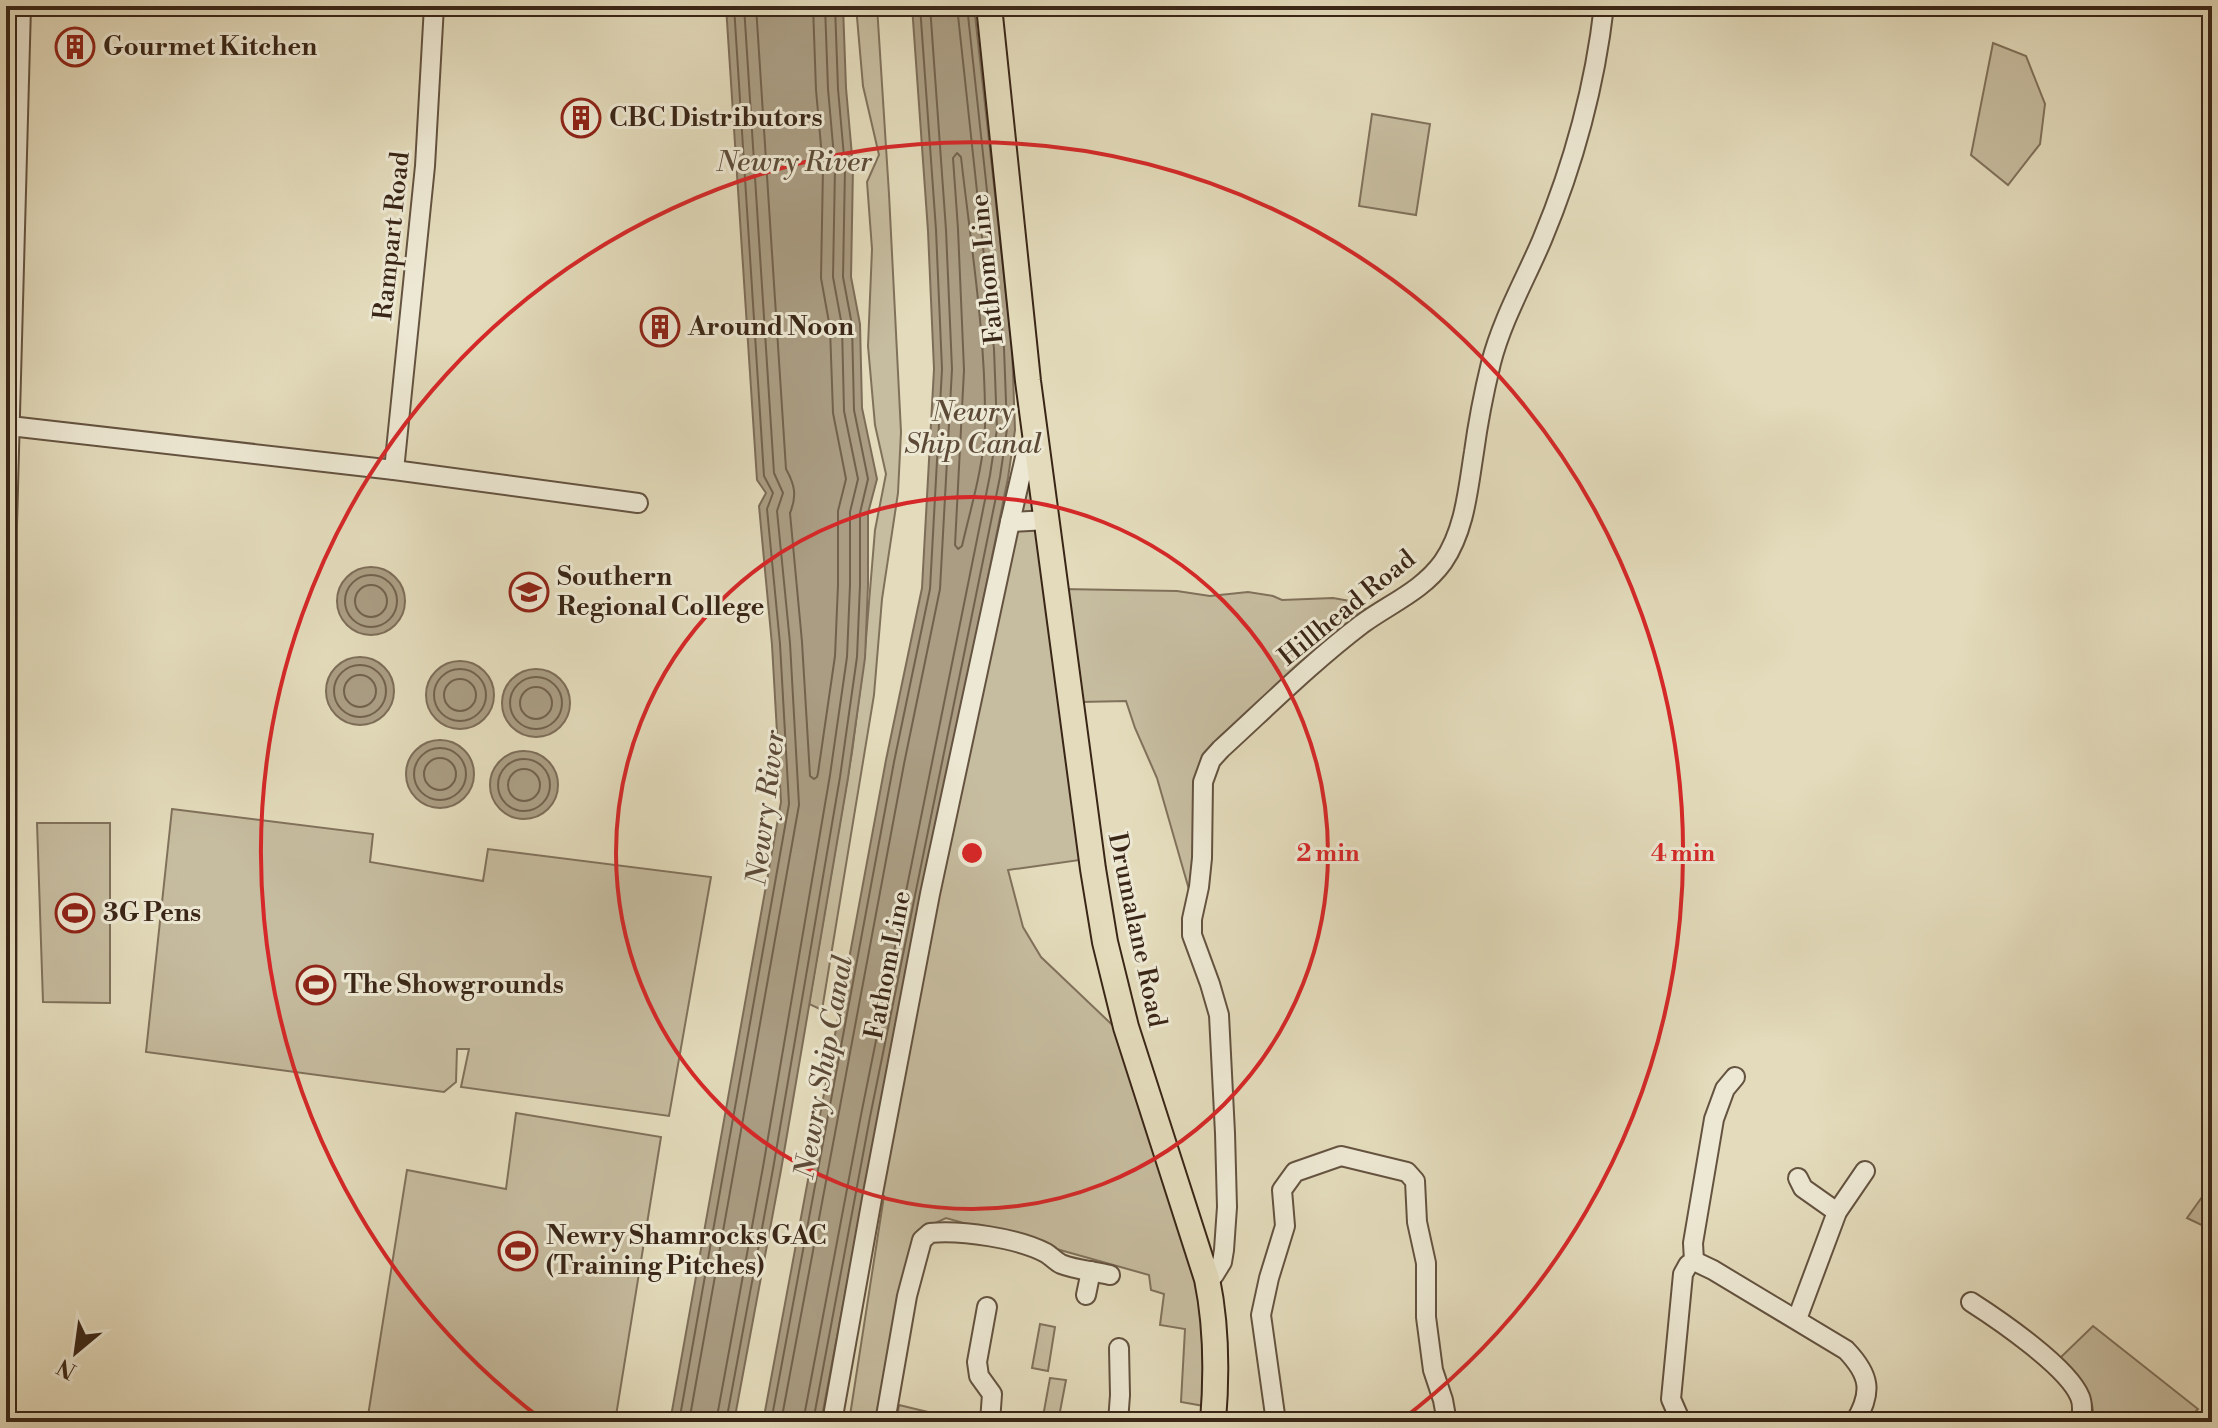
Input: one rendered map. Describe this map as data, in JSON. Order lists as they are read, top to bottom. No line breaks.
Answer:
{"streets":{"main road":["Fathom Line","Drumalane Road"],"street":["Rampart Road","Hillhead Road"]},"crossings":[["Fathom Line","Drumalane Road"],["Hillhead Road","Drumalane Road"]],"water":["Newry River","Newry Ship Canal"],"places":{"building":["Gourmet Kitchen","CBC Distributors","Around Noon"],"school or university":["Southern Regional College"],"sports":["3G Pens","The Showgrounds","Newry Shamrocks GAC (Training Pitches)"]},"north":"bottom left","rings":["2 min","4 min"]}
